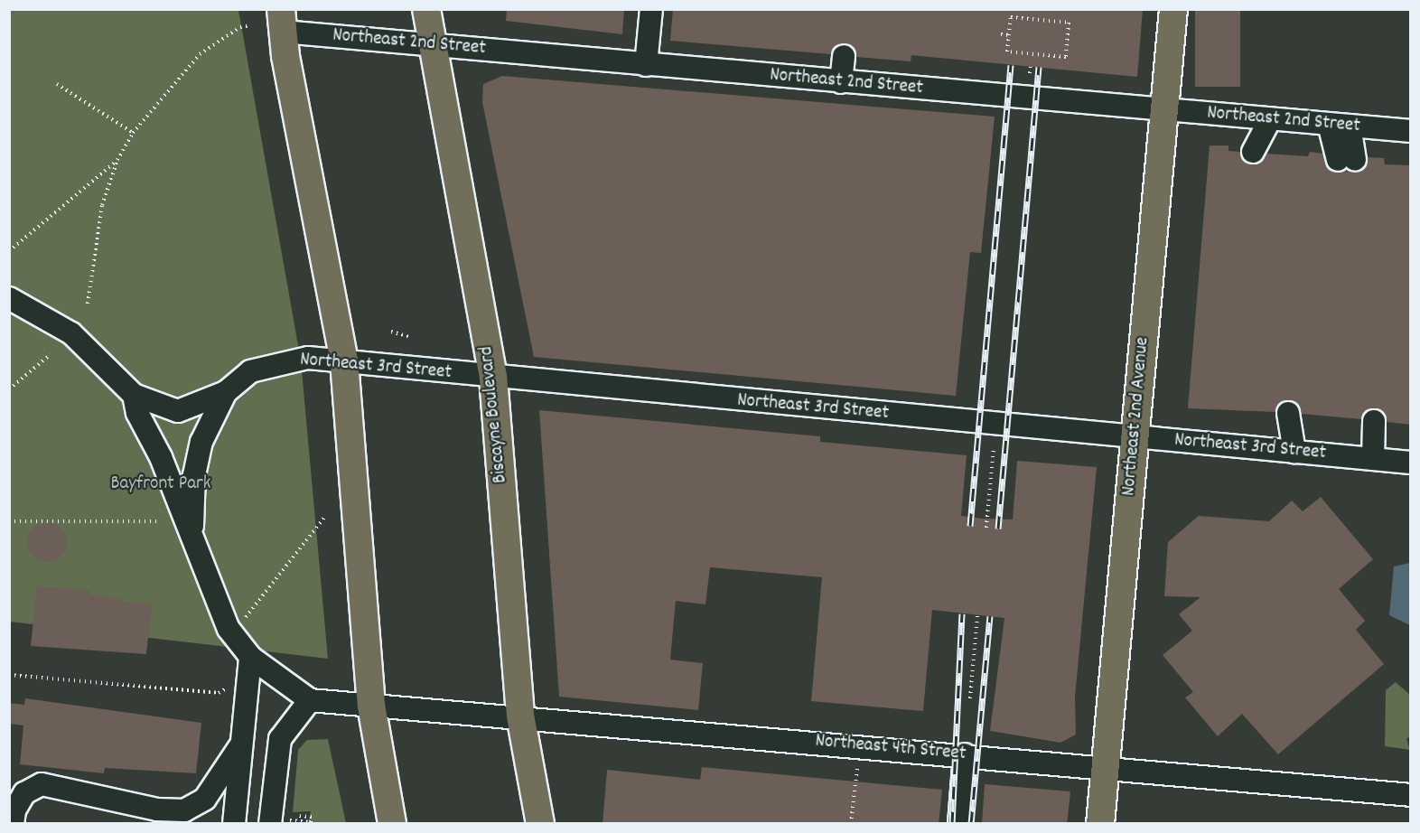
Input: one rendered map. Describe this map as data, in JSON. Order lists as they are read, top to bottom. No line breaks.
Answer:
{"streets":{"main road":["Biscayne Boulevard","Northeast 2nd Avenue"],"street":["Northeast 2nd Street","Northeast 3rd Street","Northeast 4th Street"]},"crossings":[["Northeast 2nd Street","Biscayne Boulevard"],["Northeast 2nd Street","Northeast 2nd Avenue"],["Northeast 3rd Street","Biscayne Boulevard"],["Northeast 3rd Street","Northeast 2nd Avenue"],["Biscayne Boulevard","Northeast 4th Street"],["Northeast 2nd Avenue","Northeast 4th Street"]],"parks":["Bayfront Park"]}
